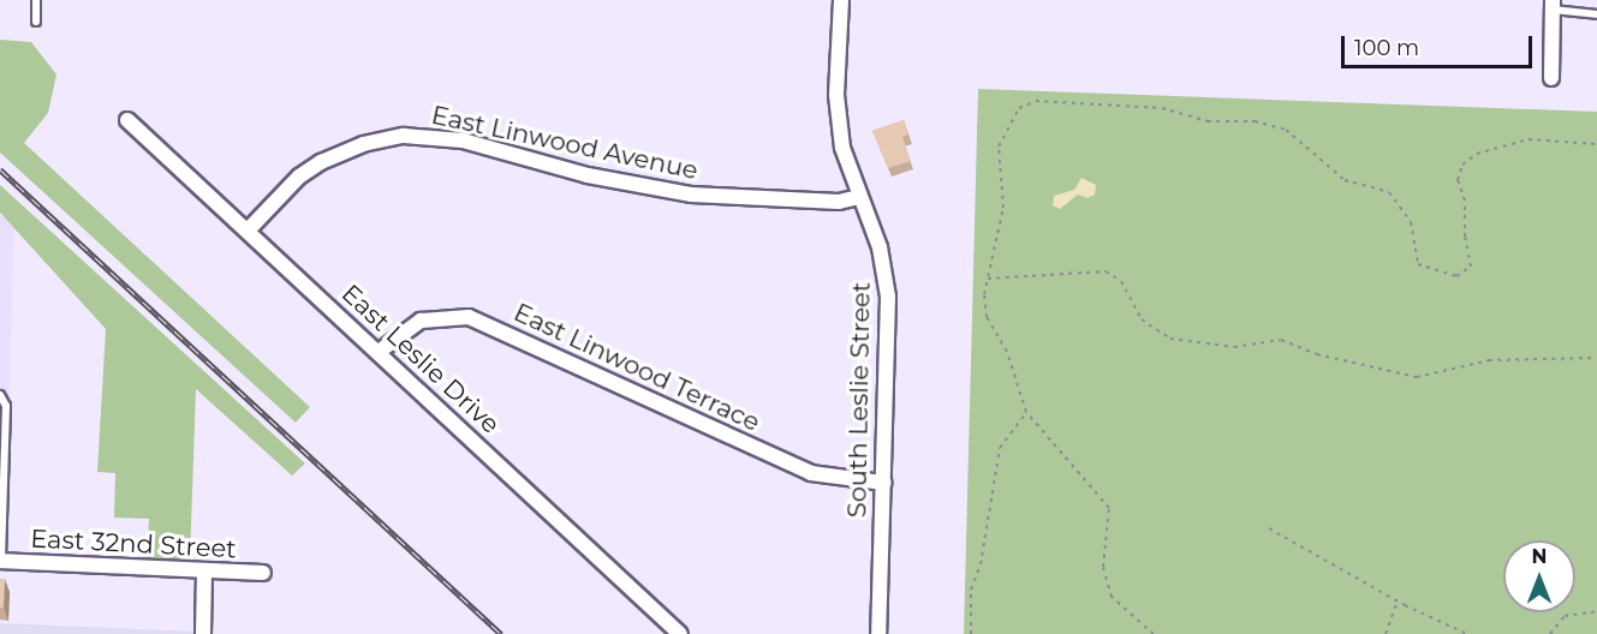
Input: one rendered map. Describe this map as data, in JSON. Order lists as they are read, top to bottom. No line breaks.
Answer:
{"streets":{"street":["East Linwood Avenue","East Leslie Drive","East Linwood Terrace","South Leslie Street","East 32nd Street"]},"crossings":[["East Linwood Avenue","East Leslie Drive"],["East Linwood Avenue","South Leslie Street"],["East Leslie Drive","East Linwood Terrace"],["East Linwood Terrace","South Leslie Street"]],"scale_bar":"100 m","north":"top"}
